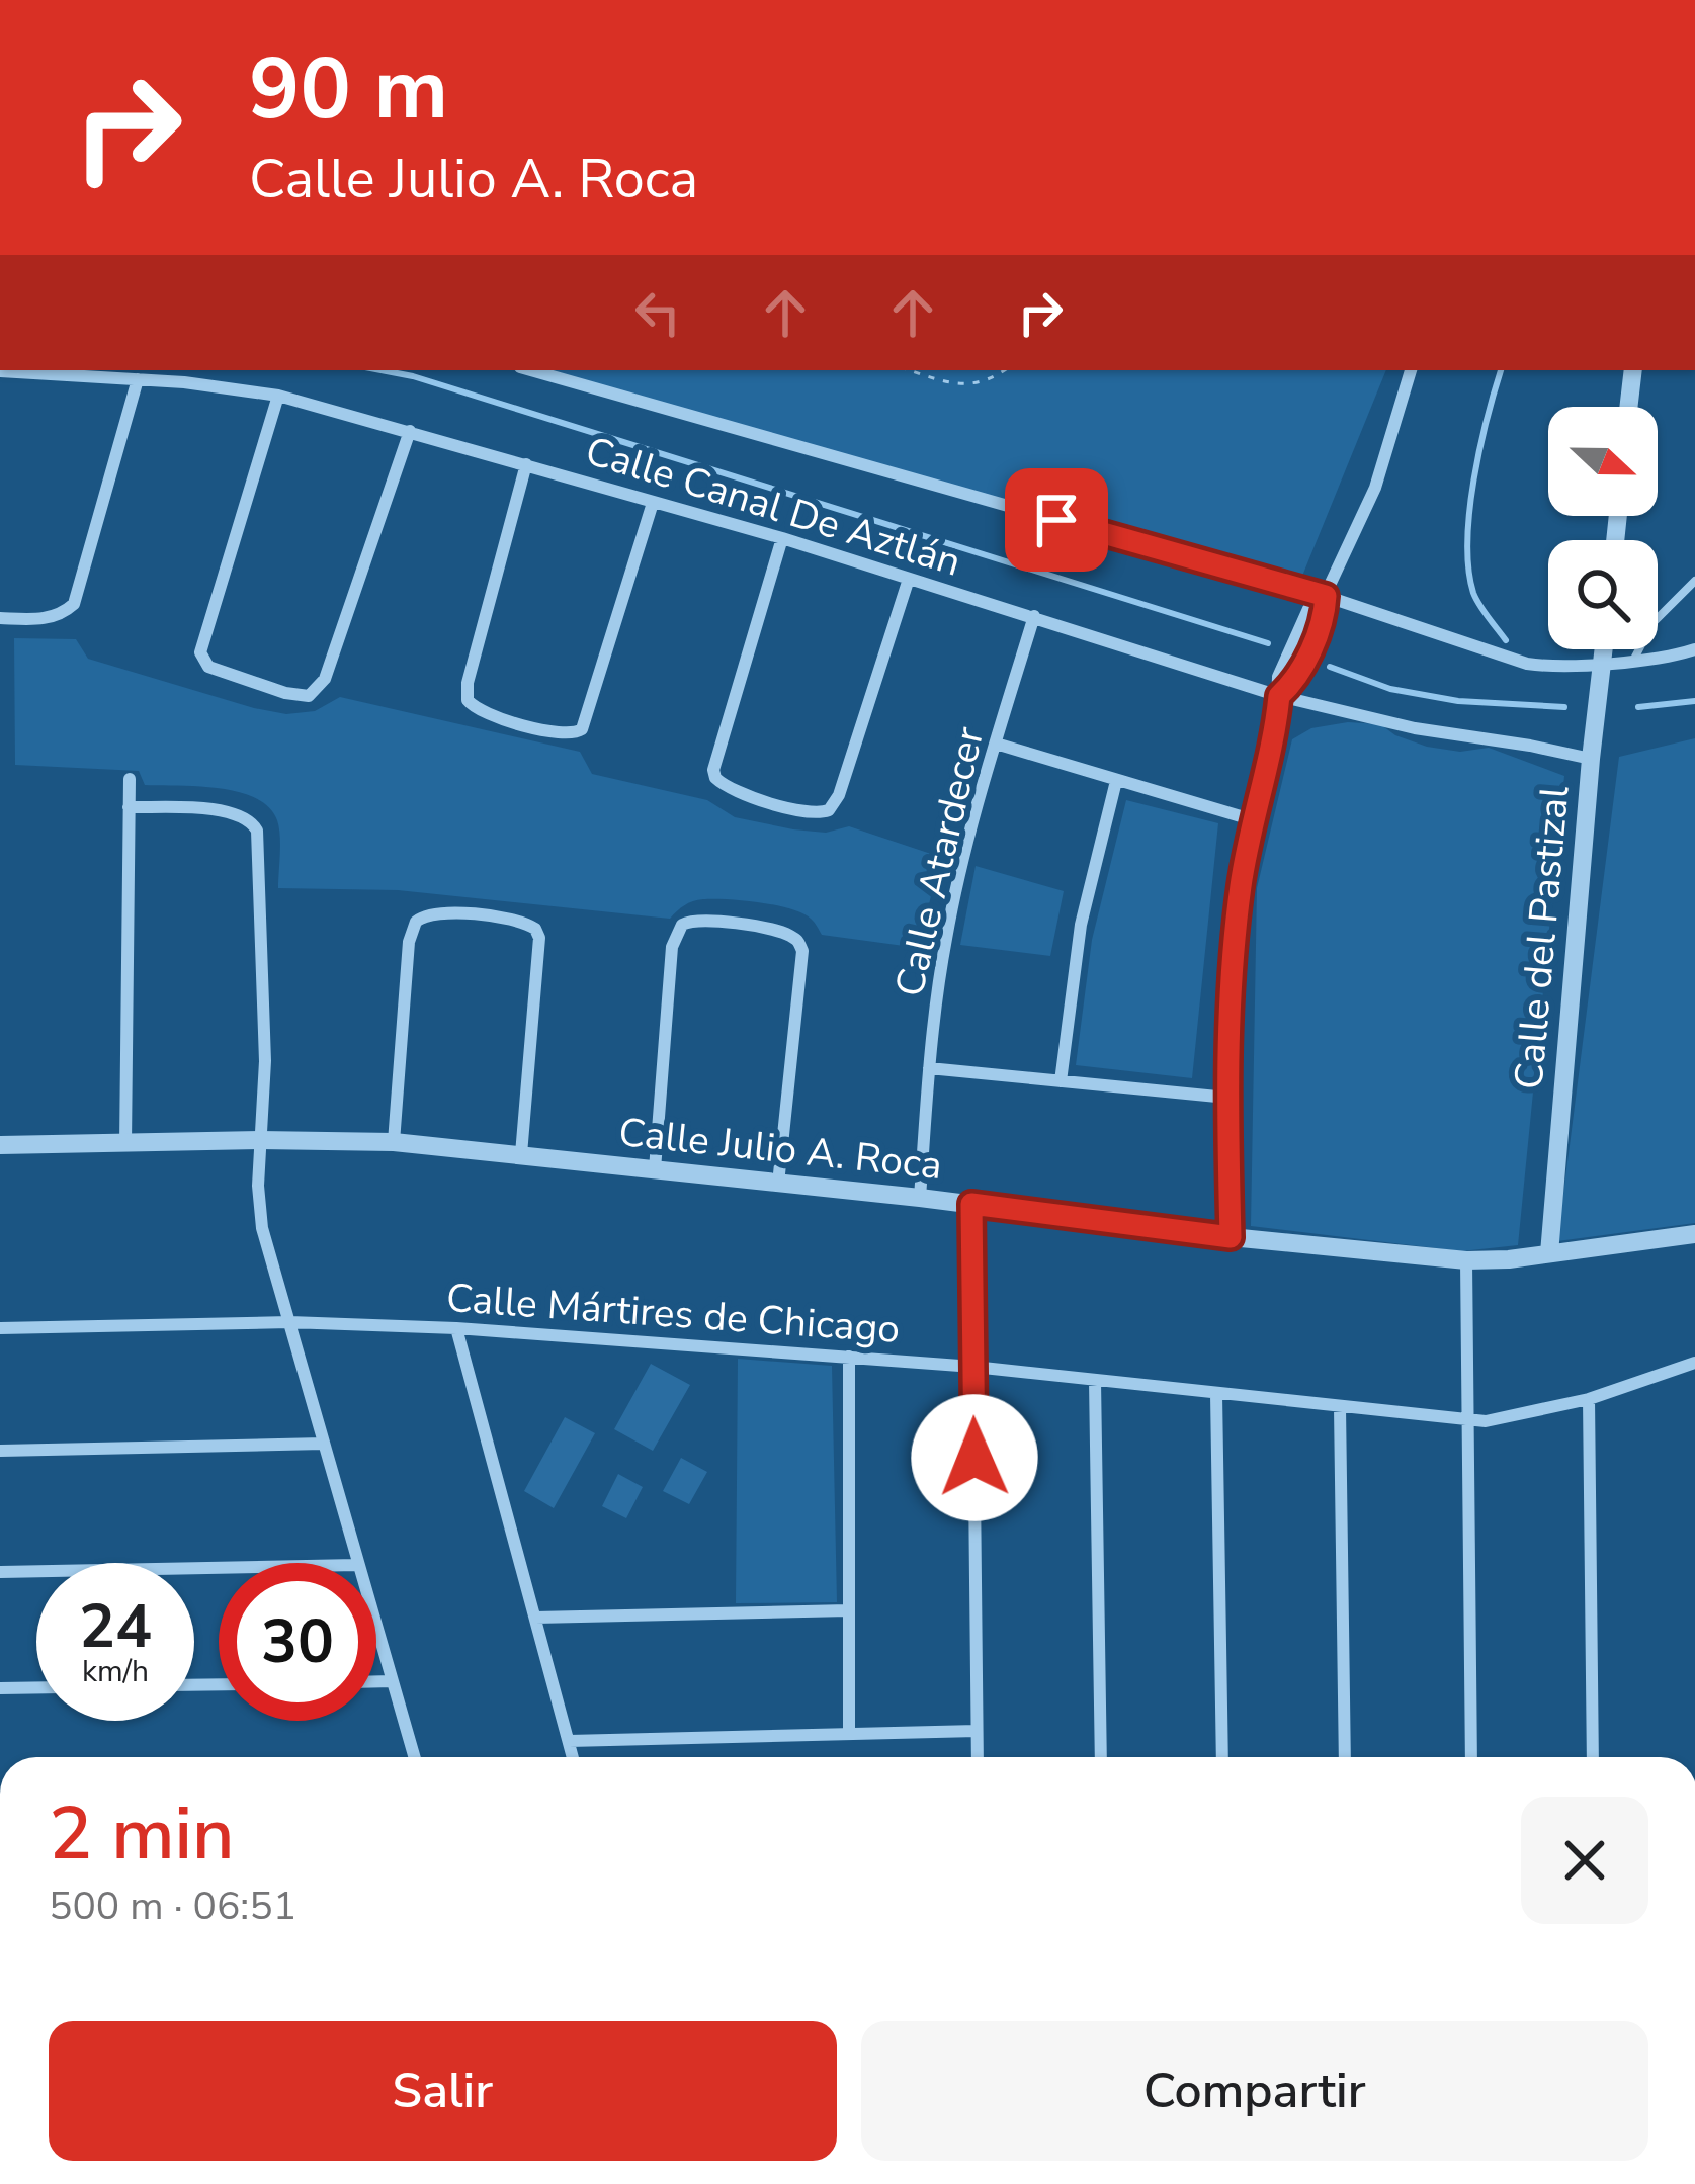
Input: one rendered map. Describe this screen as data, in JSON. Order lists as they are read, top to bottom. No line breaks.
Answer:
{"streets":{"street":["Calle Canal De Aztlán","Calle Atardecer","Calle del Pastizal","Calle Julio A. Roca","Calle Mártires de Chicago"]},"crossings":[["Calle Canal De Aztlán","Calle Atardecer"],["Calle Canal De Aztlán","Calle del Pastizal"],["Calle Atardecer","Calle Julio A. Roca"],["Calle del Pastizal","Calle Julio A. Roca"]],"north":"right","page":{"turn":["90 m","Calle Julio A. Roca"],"speed":"24 km/h","limit":"30","heading":["2 min","500 m · 06:51"],"buttons":["Salir","Compartir"]}}
